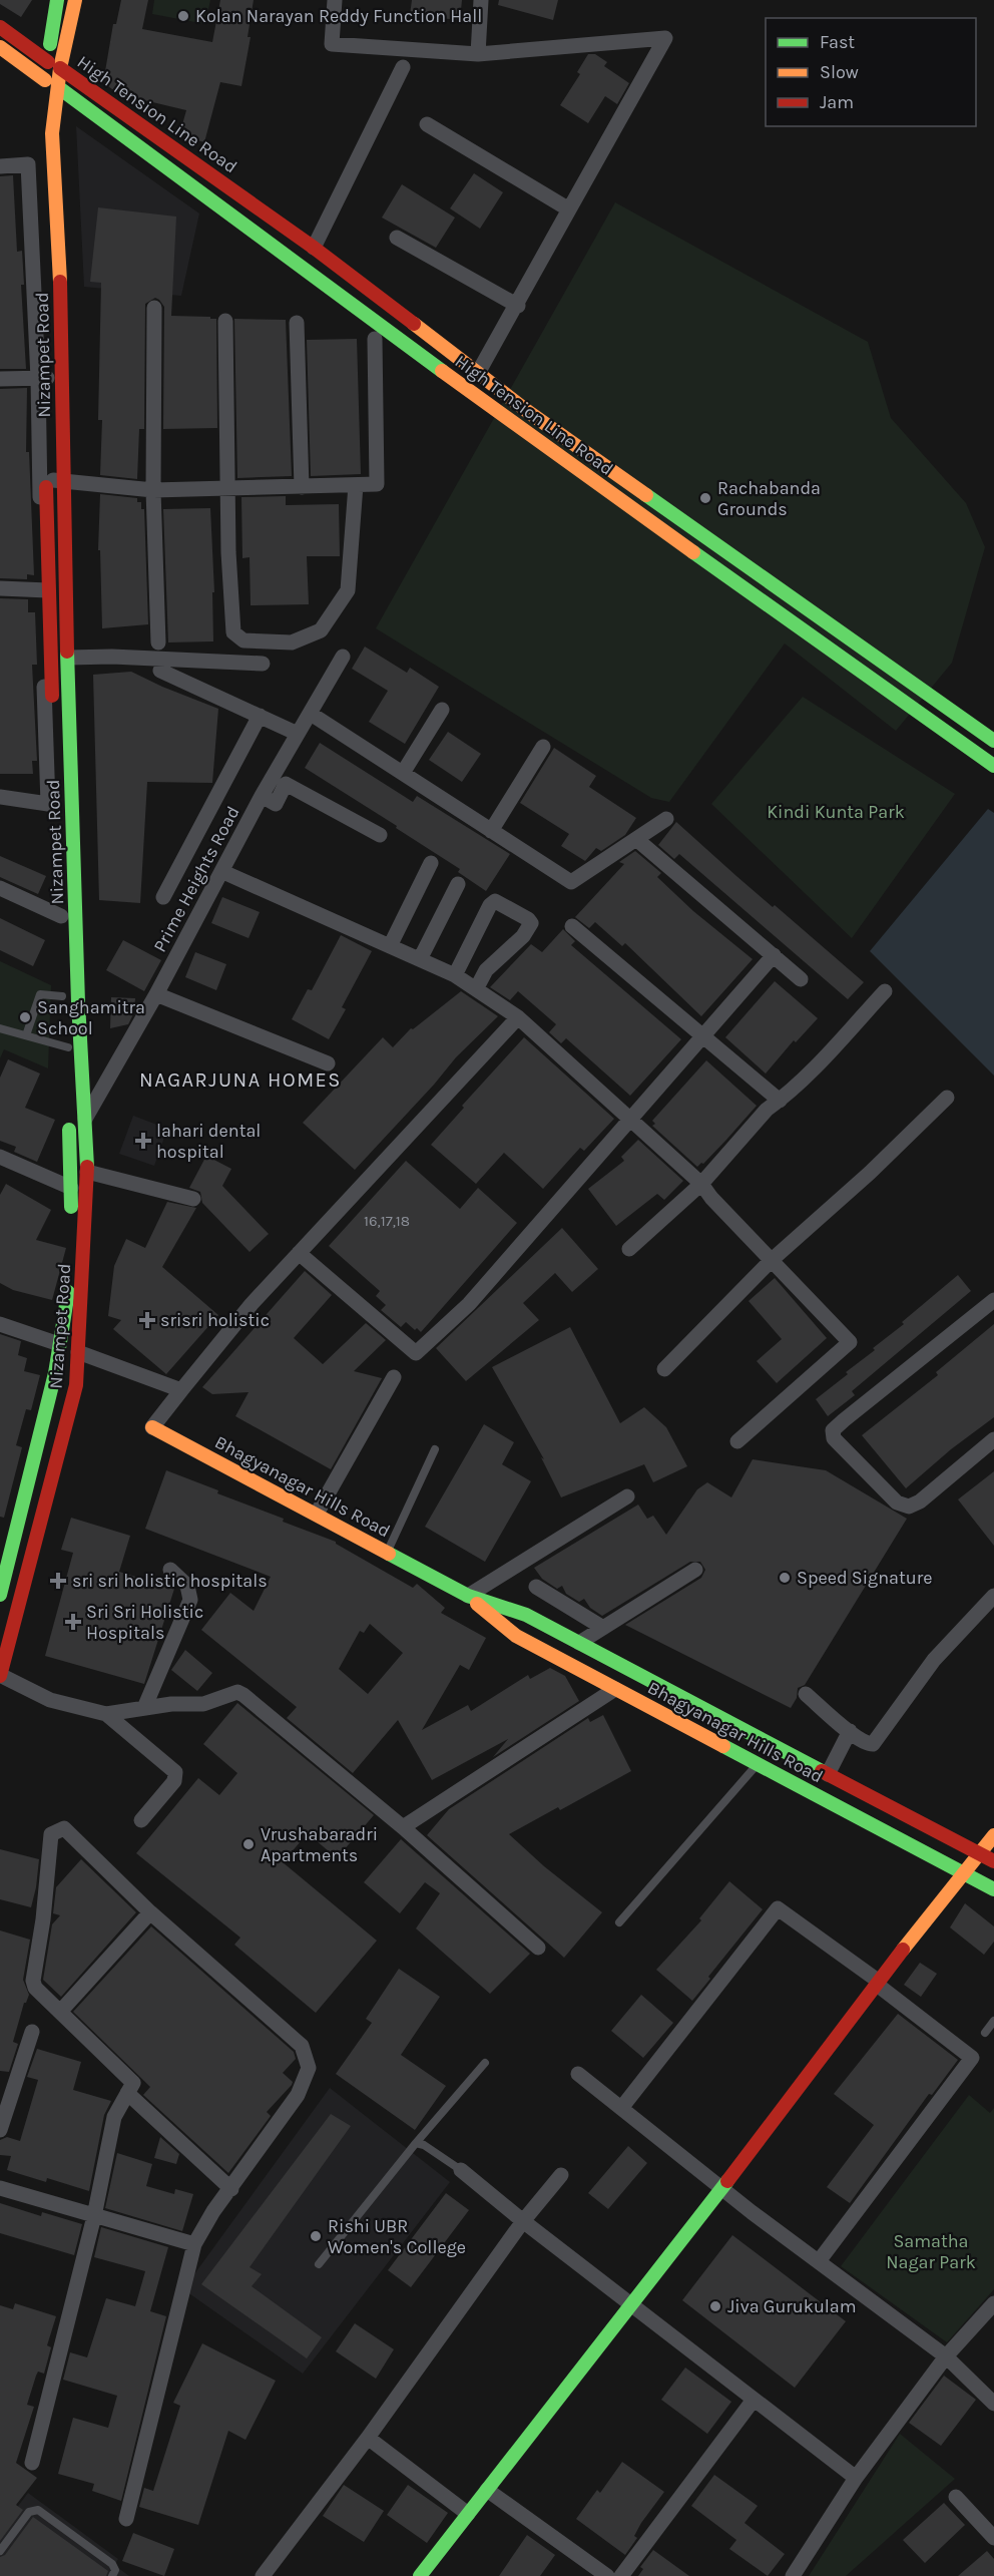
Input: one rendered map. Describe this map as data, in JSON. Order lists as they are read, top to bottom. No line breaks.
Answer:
{"streets":{"main road":["High Tension Line Road","Nizampet Road","Bhagyanagar Hills Road"],"street":["Prime Heights Road"]},"crossings":[["High Tension Line Road","Nizampet Road"],["Nizampet Road","Prime Heights Road"]],"districts":["NAGARJUNA HOMES"],"parks":["Kindi Kunta Park","Samatha Nagar Park"],"places":{"other":["Kolan Narayan Reddy Function Hall","Rachabanda Grounds","Sanghamitra School","Speed Signature","Vrushabaradri Apartments","Rishi UBR Women's College","Jiva Gurukulam"],"health":["lahari dental hospital","srisri holistic","sri sri holistic hospitals","Sri Sri Holistic Hospitals"]},"house_numbers":["16,17,18"],"legend":["Fast","Slow","Jam"]}
